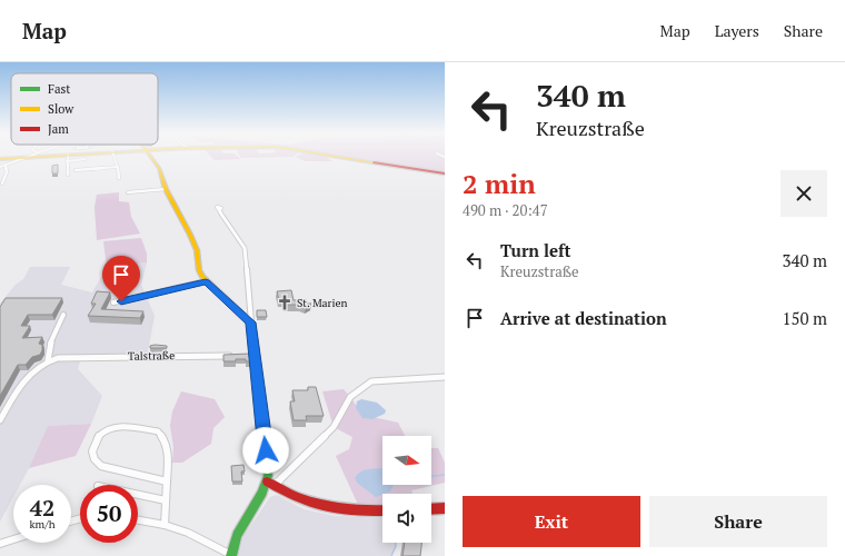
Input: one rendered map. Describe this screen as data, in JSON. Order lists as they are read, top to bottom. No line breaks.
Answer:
{"streets":{"street":["Talstraße"]},"places":{"church":["St. Marien"]},"legend":["Fast","Slow","Jam"],"north":"right","page":{"header":"Map","nav":["Map","Layers","Share"],"turn":["340 m","Kreuzstraße"],"heading":["2 min","490 m · 20:47"],"list":[{"name":"Turn left","note":"Kreuzstraße","value":"340 m"},{"name":"Arrive at destination","value":"150 m"}],"speed":"42 km/h","limit":"50","buttons":["Exit","Share"]}}
